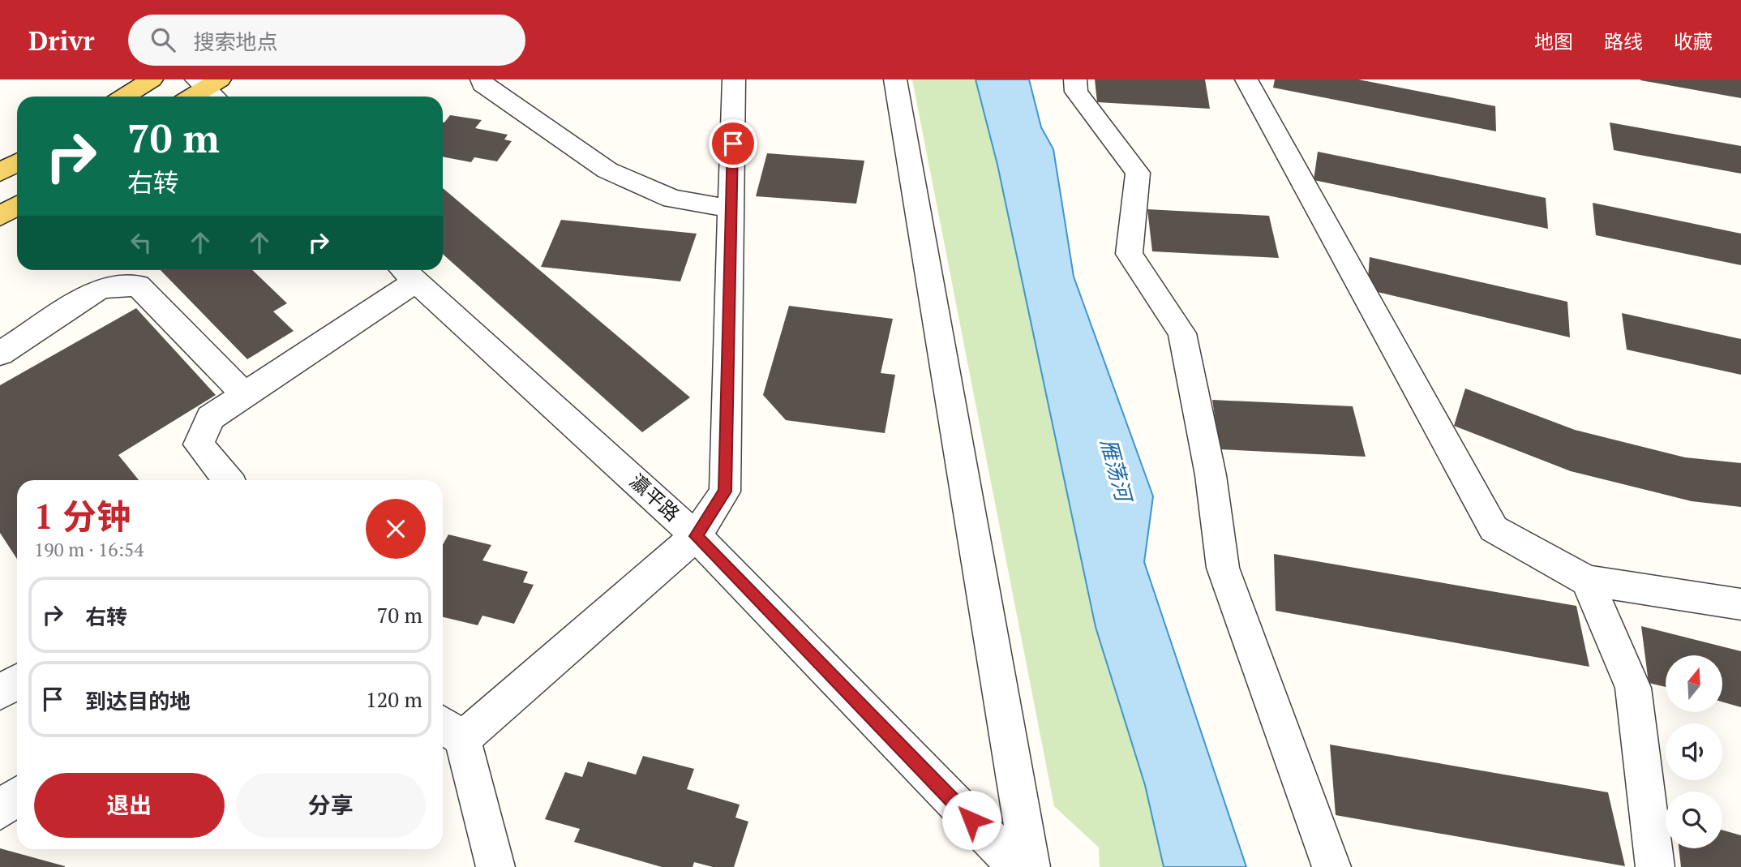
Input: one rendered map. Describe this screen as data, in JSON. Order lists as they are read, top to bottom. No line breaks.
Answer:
{"streets":{"street":["瀛平路"]},"water":["雁荡河"],"north":"top","page":{"header":"Drivr","search":"搜索地点","nav":["地图","路线","收藏"],"turn":["70 m","右转"],"heading":["1 分钟","190 m · 16:54"],"list":[{"name":"右转","value":"70 m"},{"name":"到达目的地","value":"120 m"}],"buttons":["退出","分享"]}}
